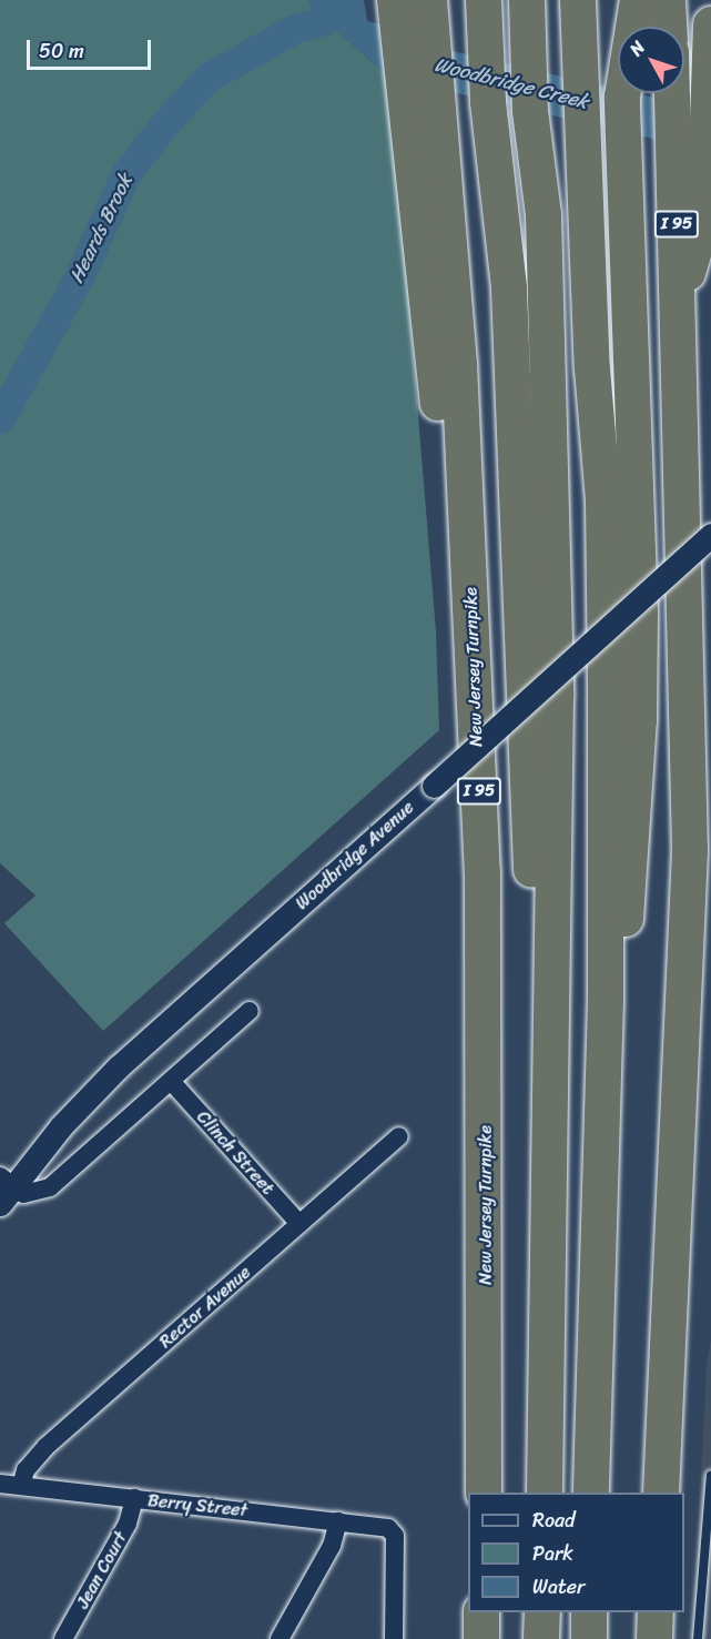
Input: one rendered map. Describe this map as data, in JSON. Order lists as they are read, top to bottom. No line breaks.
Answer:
{"streets":{"highway":["I 95","New Jersey Turnpike"],"street":["Woodbridge Avenue","Clinch Street","Rector Avenue","Berry Street","Jean Court"]},"crossings":[["Woodbridge Avenue","Clinch Street"],["Clinch Street","Rector Avenue"],["Rector Avenue","Berry Street"],["Berry Street","Jean Court"]],"water":["Woodbridge Creek","Heards Brook"],"legend":["Road","Park","Water"],"scale_bar":"50 m","north":"top left"}
